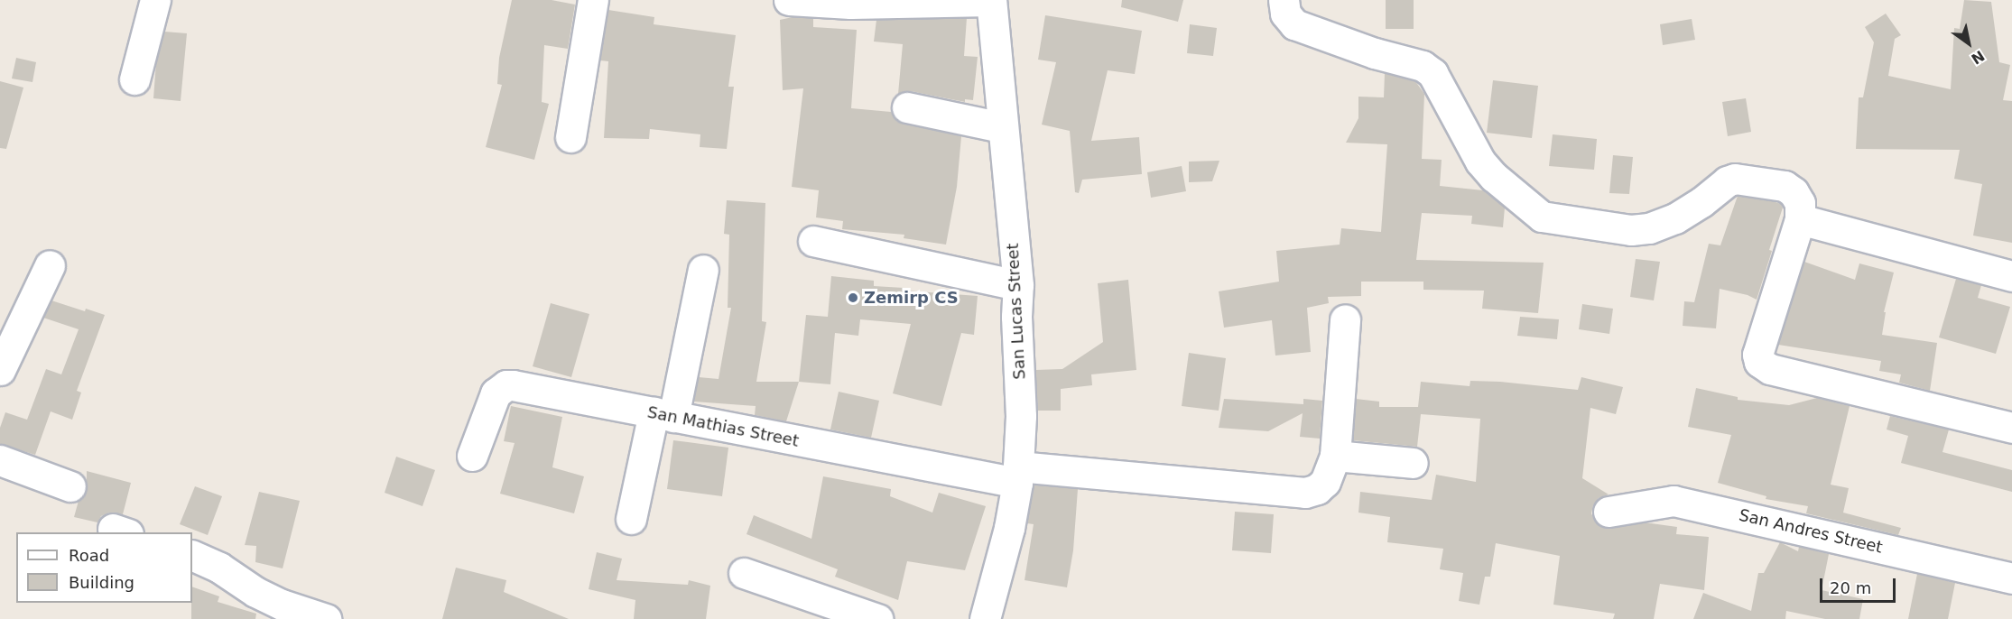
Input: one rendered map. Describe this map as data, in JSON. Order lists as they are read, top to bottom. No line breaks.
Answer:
{"streets":{"street":["San Lucas Street","San Mathias Street","San Andres Street"]},"crossings":[["San Lucas Street","San Mathias Street"]],"places":["Zemirp CS"],"legend":["Road","Building"],"scale_bar":"20 m","north":"bottom right"}
